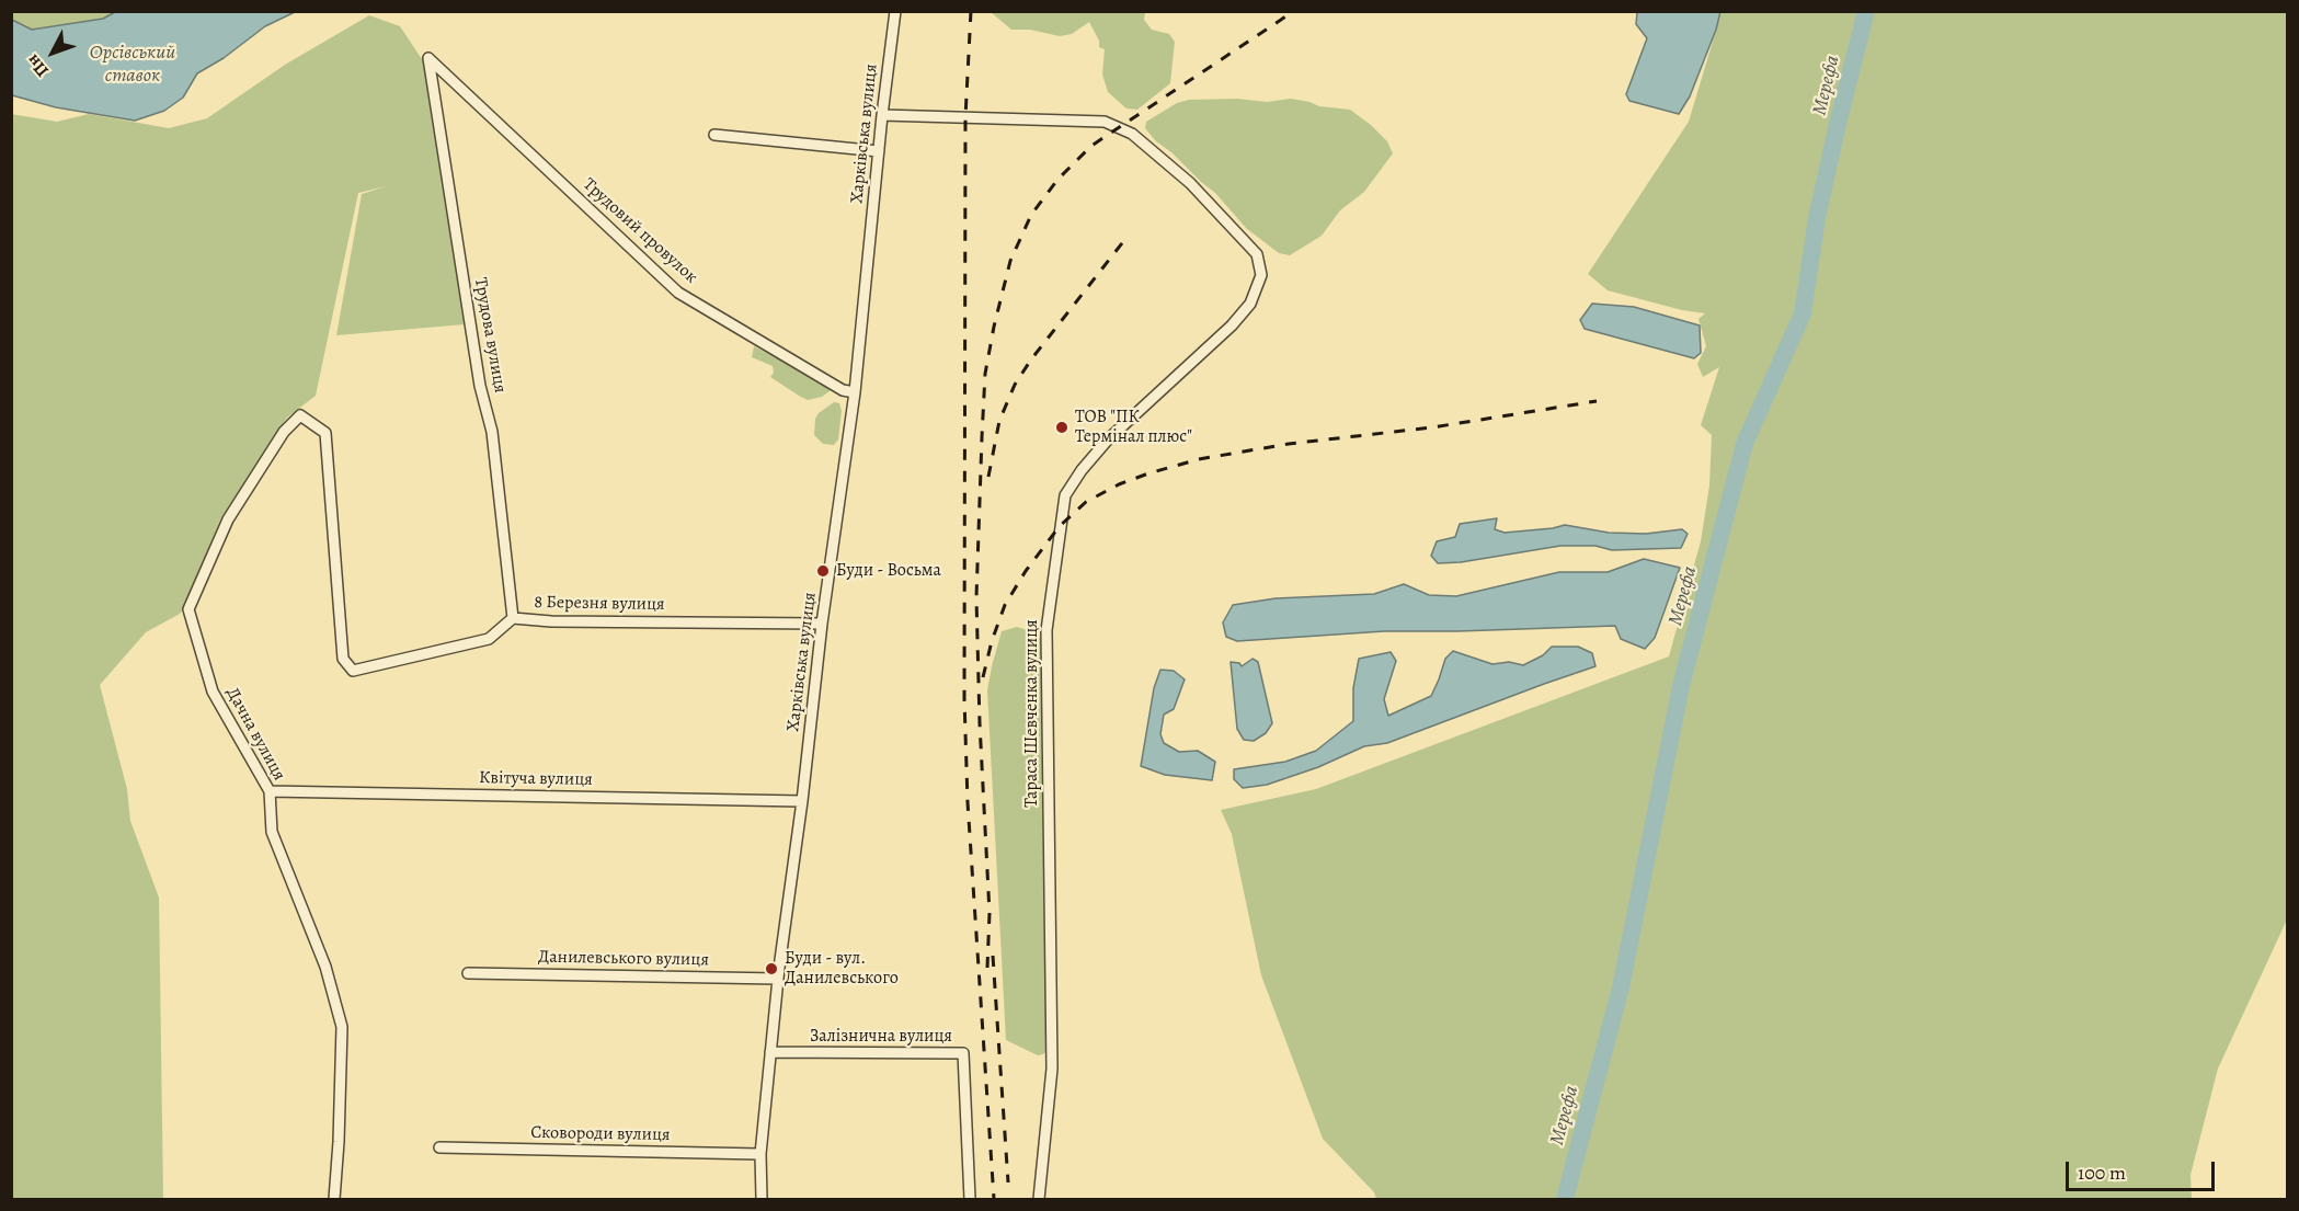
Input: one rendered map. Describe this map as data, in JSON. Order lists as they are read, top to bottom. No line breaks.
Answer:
{"streets":{"street":["Харківська вулиця","Трудовий провулок","Трудова вулиця","8 Березня вулиця","Тараса Шевченка вулиця","Дачна вулиця","Квітуча вулиця","Данилевського вулиця","Залізнична вулиця","Сковороди вулиця"]},"crossings":[["Харківська вулиця","Трудовий провулок"],["Харківська вулиця","8 Березня вулиця"],["Харківська вулиця","Тараса Шевченка вулиця"],["Харківська вулиця","Квітуча вулиця"],["Харківська вулиця","Данилевського вулиця"],["Харківська вулиця","Залізнична вулиця"],["Харківська вулиця","Сковороди вулиця"],["Трудовий провулок","Трудова вулиця"],["Трудова вулиця","8 Березня вулиця"],["8 Березня вулиця","Дачна вулиця"],["Дачна вулиця","Квітуча вулиця"]],"water":["Орсівський ставок","Мерефа"],"places":["ТОВ \"ПК Термінал плюс\"","Буди - Восьма","Буди - вул. Данилевського"],"scale_bar":"100 m","north":"bottom left"}
